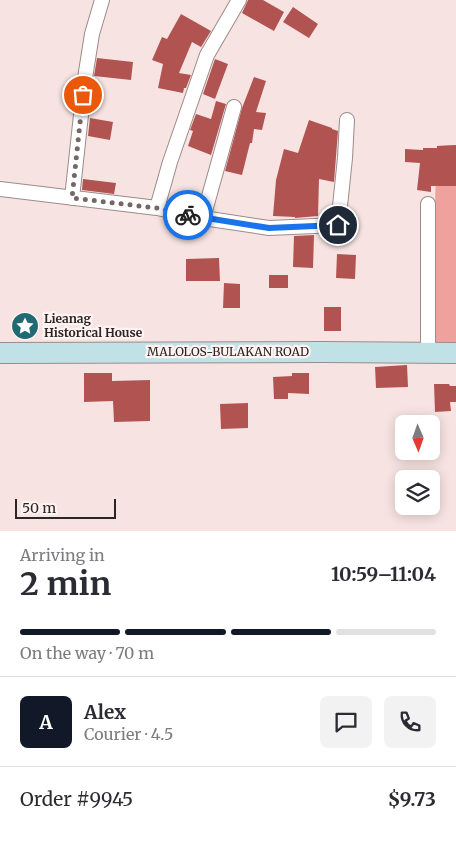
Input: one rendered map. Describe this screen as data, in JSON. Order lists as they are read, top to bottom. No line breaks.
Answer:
{"streets":{"main road":["MALOLOS-BULAKAN ROAD"]},"places":{"place":["Lieanag Historical House"]},"scale_bar":"50 m","north":"bottom","page":{"scale":"50 m","heading":["2 min","Arriving in","10:59–11:04"],"panel":["Alex","Courier · 4.5","Order #9945","$9.73"],"bar":"On the way · 70 m","round":"A"}}
